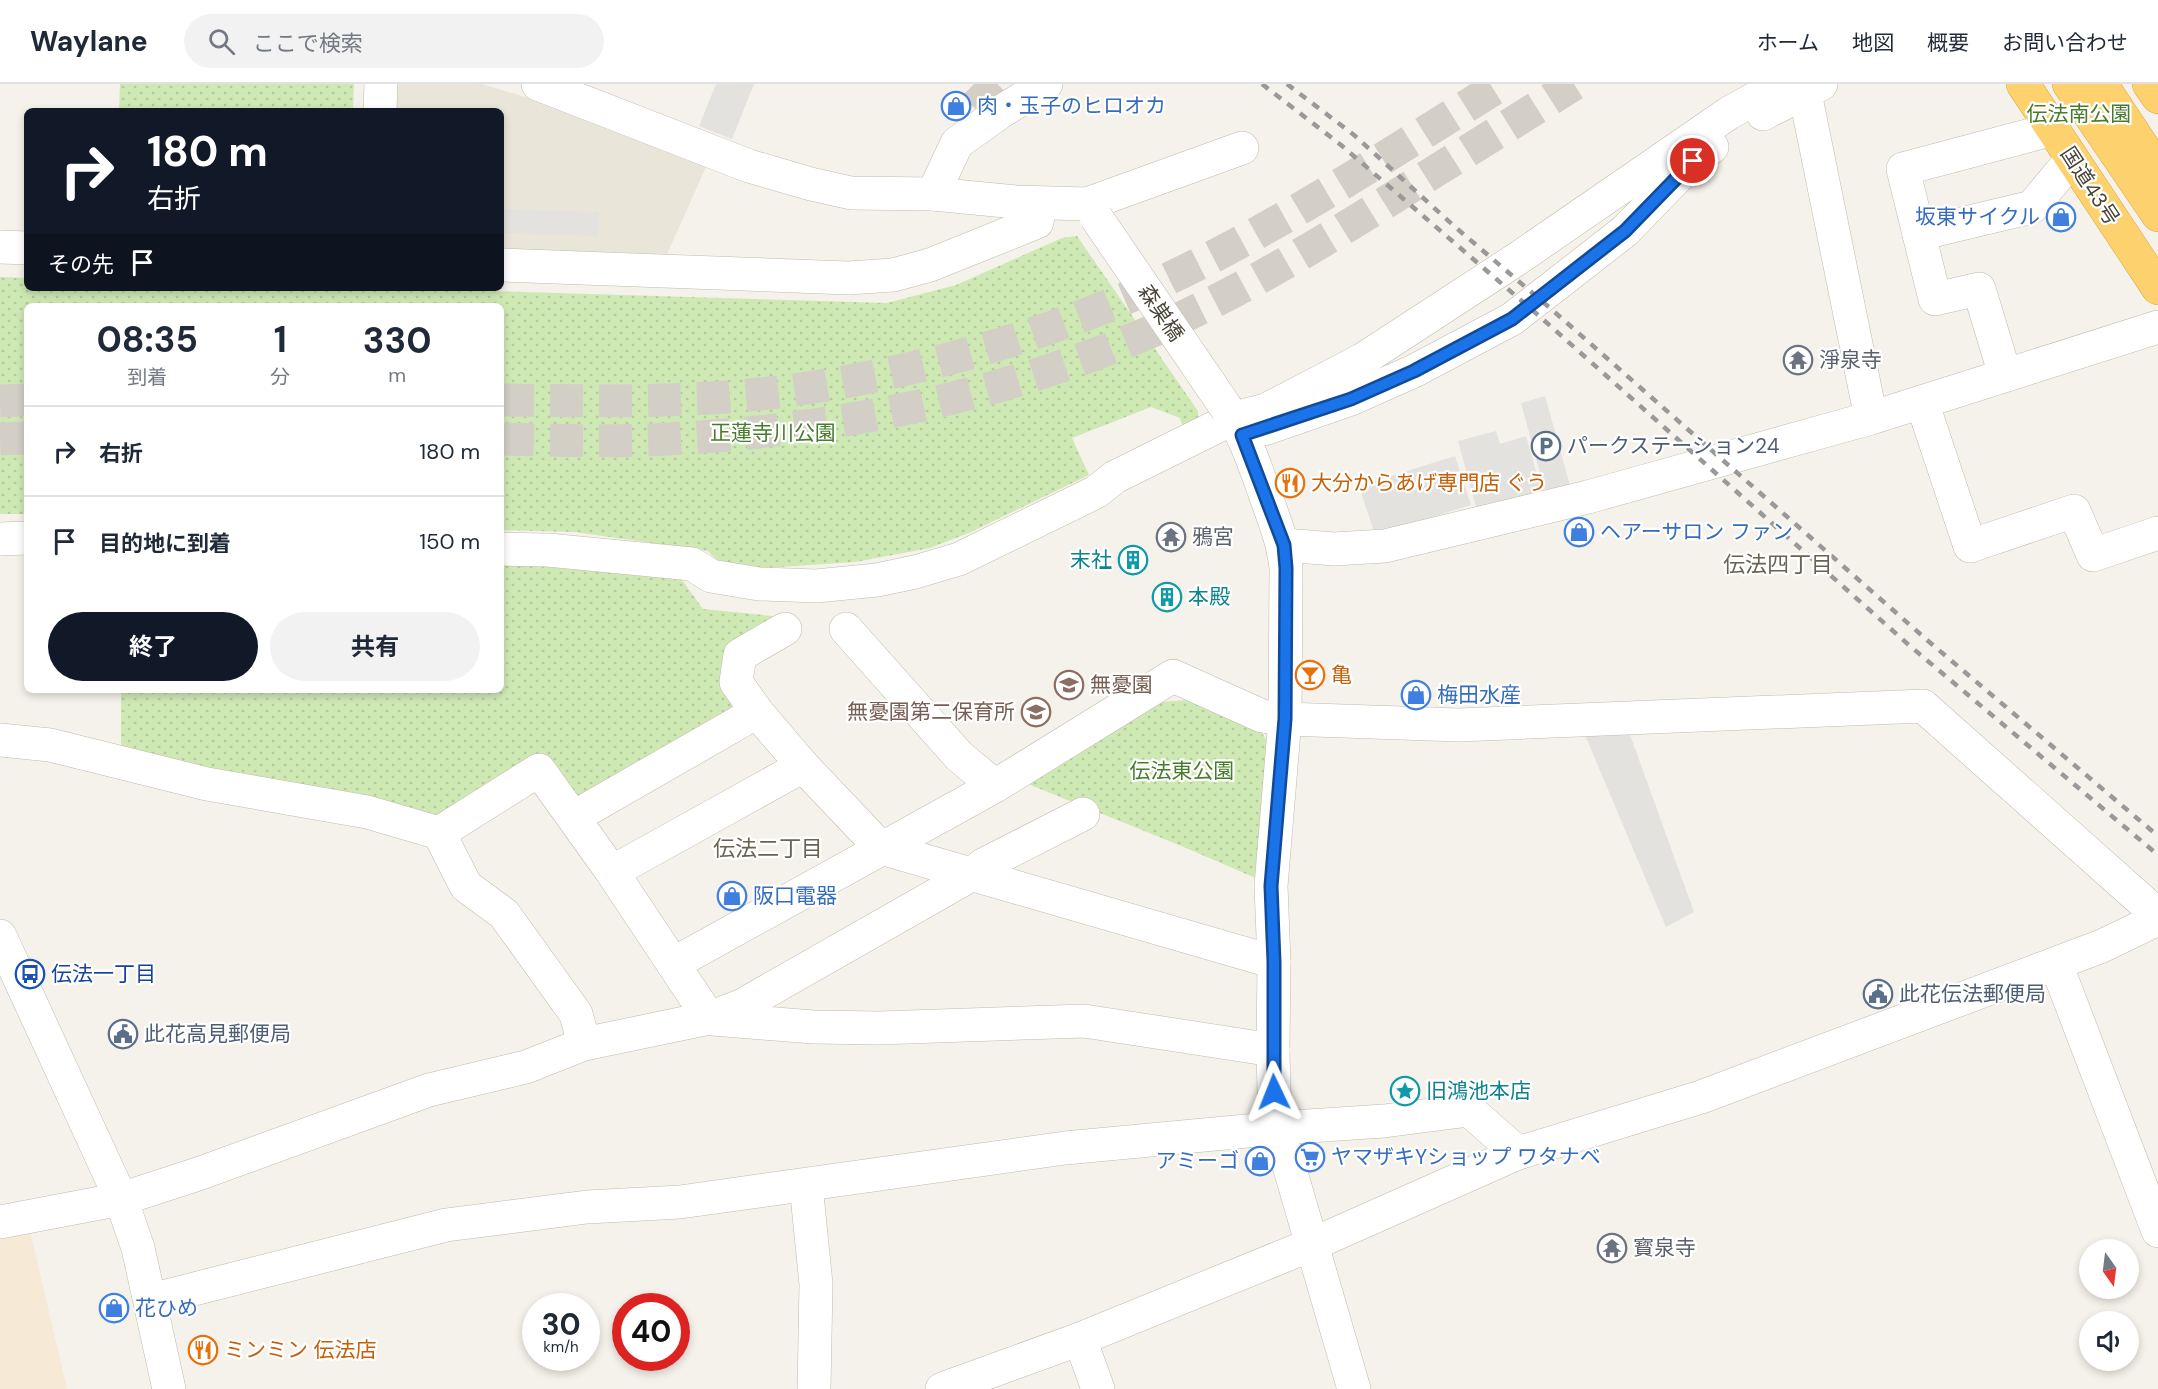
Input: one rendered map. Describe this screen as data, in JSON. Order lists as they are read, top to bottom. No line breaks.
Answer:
{"streets":{"highway":["国道43号"],"street":["森巣橋"]},"districts":["伝法四丁目","伝法二丁目"],"parks":["伝法南公園","正蓮寺川公園","伝法東公園"],"places":{"shop":["肉・玉子のヒロオカ","坂東サイクル","ヘアーサロン ファン","梅田水産","阪口電器","アミーゴ","花ひめ"],"temple":["淨泉寺","鴉宮","寳泉寺"],"parking":["パークステーション24"],"restaurant":["大分からあげ専門店 ぐう","ミンミン 伝法店"],"building":["末社","本殿"],"bar":["亀"],"school or university":["無憂園","無憂園第二保育所"],"bus stop":["伝法一丁目"],"public building":["此花伝法郵便局","此花高見郵便局"],"place":["旧鴻池本店"],"supermarket":["ヤマザキYショップ ワタナベ"]},"north":"bottom","page":{"header":"Waylane","search":"ここで検索","nav":["ホーム","地図","概要","お問い合わせ"],"turn":["180 m","右折"],"then":"その先","eta":["08:35","到着","1","分","330","m"],"list":[{"name":"右折","value":"180 m"},{"name":"目的地に到着","value":"150 m"}],"buttons":["終了","共有"],"speed":"30 km/h","limit":"40"}}
